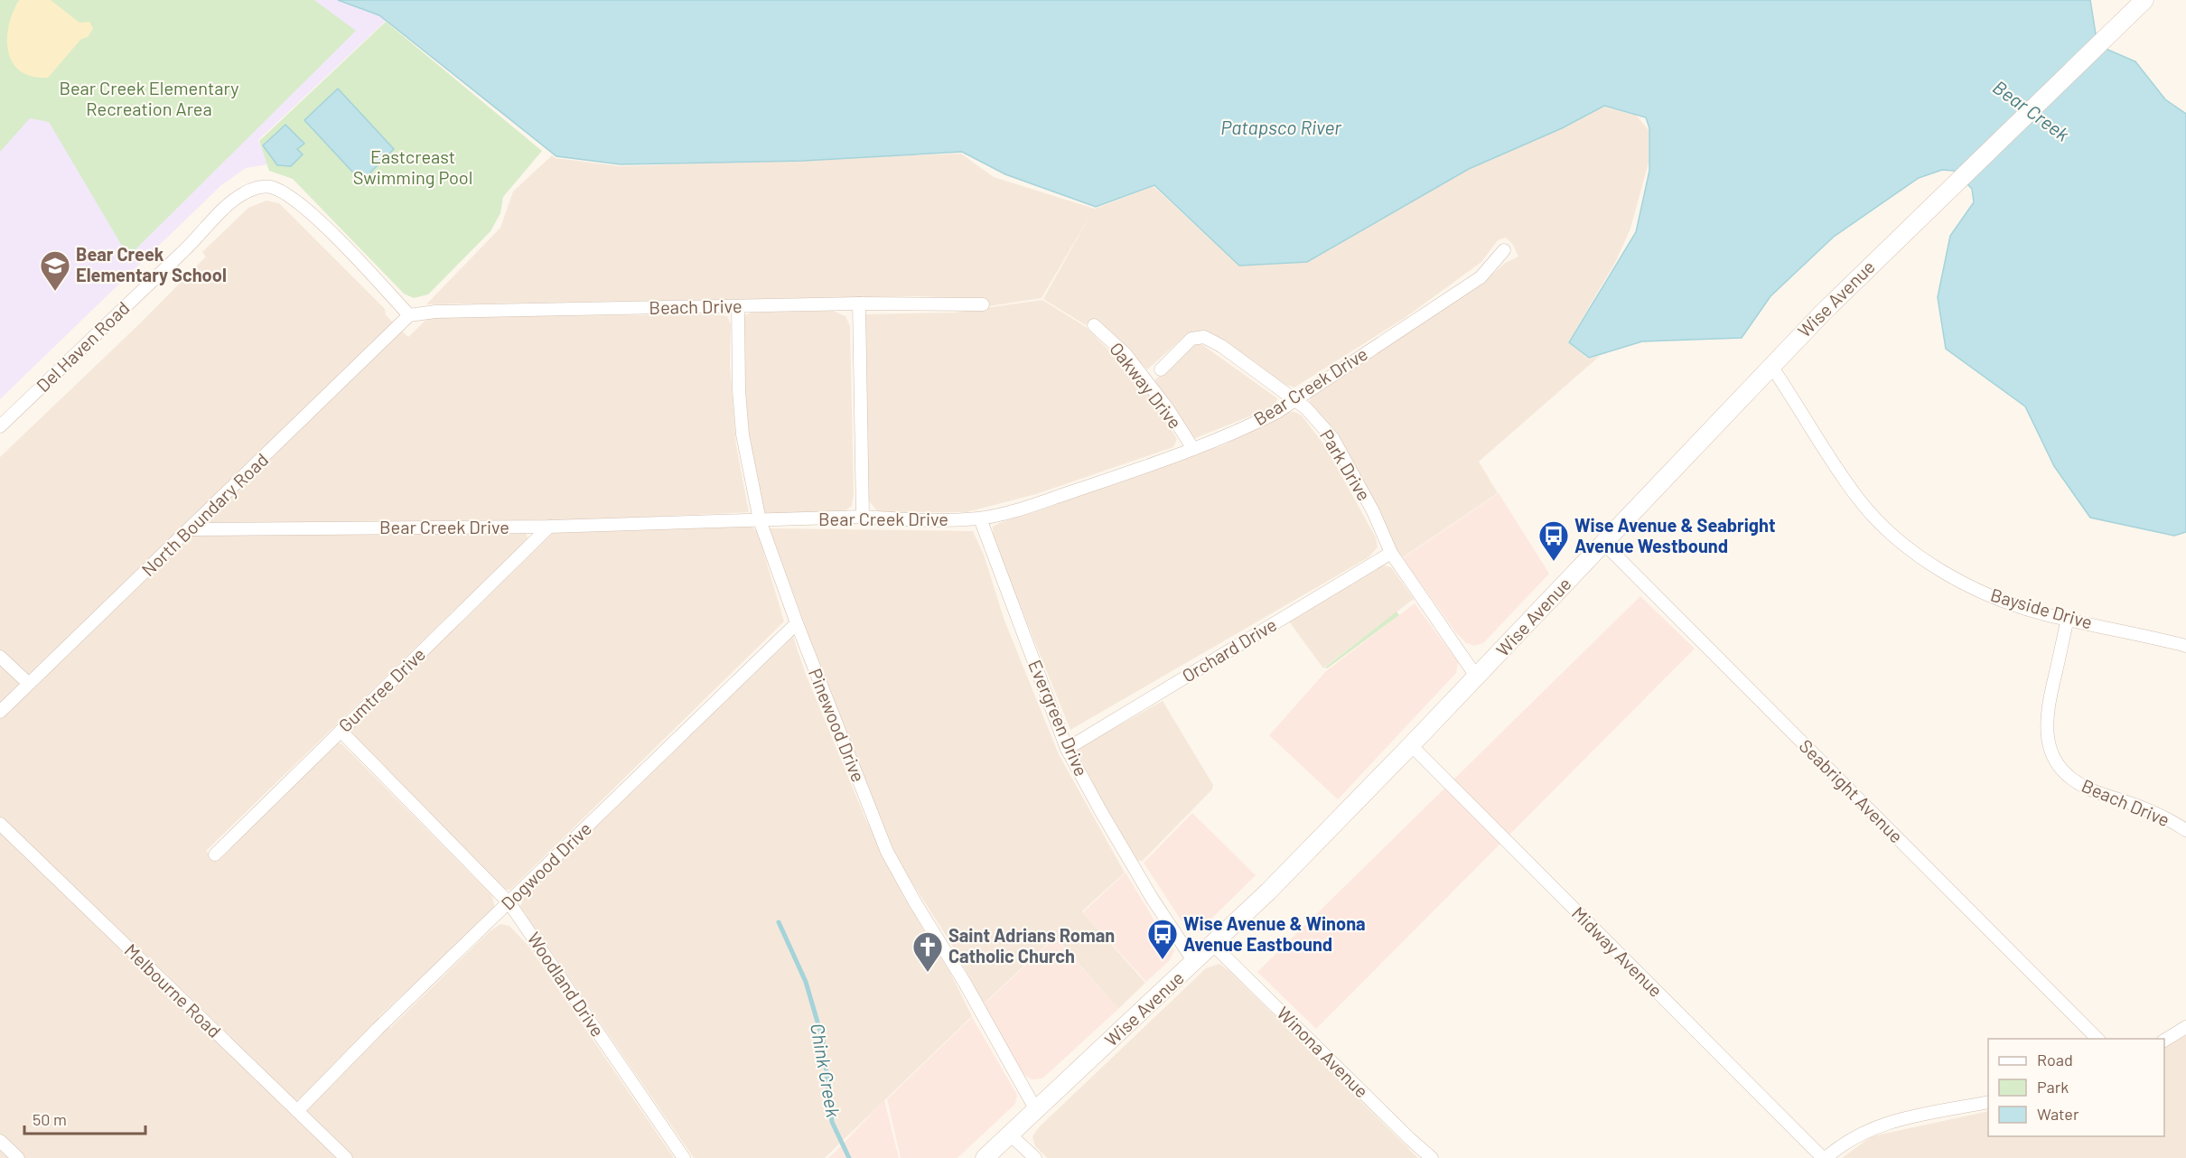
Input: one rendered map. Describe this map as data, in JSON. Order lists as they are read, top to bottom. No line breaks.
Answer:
{"streets":{"main road":["Wise Avenue"],"street":["Beach Drive","Del Haven Road","Oakway Drive","Bear Creek Drive","Park Drive","North Boundary Road","Bayside Drive","Orchard Drive","Gumtree Drive","Evergreen Drive","Pinewood Drive","Seabright Avenue","Dogwood Drive","Midway Avenue","Woodland Drive","Melbourne Road","Winona Avenue"]},"crossings":[["Wise Avenue","Park Drive"],["Wise Avenue","Bayside Drive"],["Wise Avenue","Evergreen Drive"],["Wise Avenue","Pinewood Drive"],["Wise Avenue","Seabright Avenue"],["Wise Avenue","Midway Avenue"],["Wise Avenue","Winona Avenue"],["Beach Drive","Del Haven Road"],["Beach Drive","North Boundary Road"],["Beach Drive","Bayside Drive"],["Beach Drive","Pinewood Drive"],["Del Haven Road","North Boundary Road"],["Oakway Drive","Bear Creek Drive"],["Bear Creek Drive","Park Drive"],["Bear Creek Drive","North Boundary Road"],["Bear Creek Drive","Gumtree Drive"],["Bear Creek Drive","Evergreen Drive"],["Bear Creek Drive","Pinewood Drive"],["Park Drive","Orchard Drive"],["Orchard Drive","Evergreen Drive"],["Gumtree Drive","Woodland Drive"],["Pinewood Drive","Dogwood Drive"],["Dogwood Drive","Woodland Drive"],["Dogwood Drive","Melbourne Road"]],"water":["Bear Creek","Patapsco River","Chink Creek"],"parks":["Bear Creek Elementary Recreation Area","Eastcreast Swimming Pool"],"places":{"school or university":["Bear Creek Elementary School"],"bus stop":["Wise Avenue & Seabright Avenue Westbound","Wise Avenue & Winona Avenue Eastbound"],"church":["Saint Adrians Roman Catholic Church"]},"legend":["Road","Park","Water"],"scale_bar":"50 m"}
